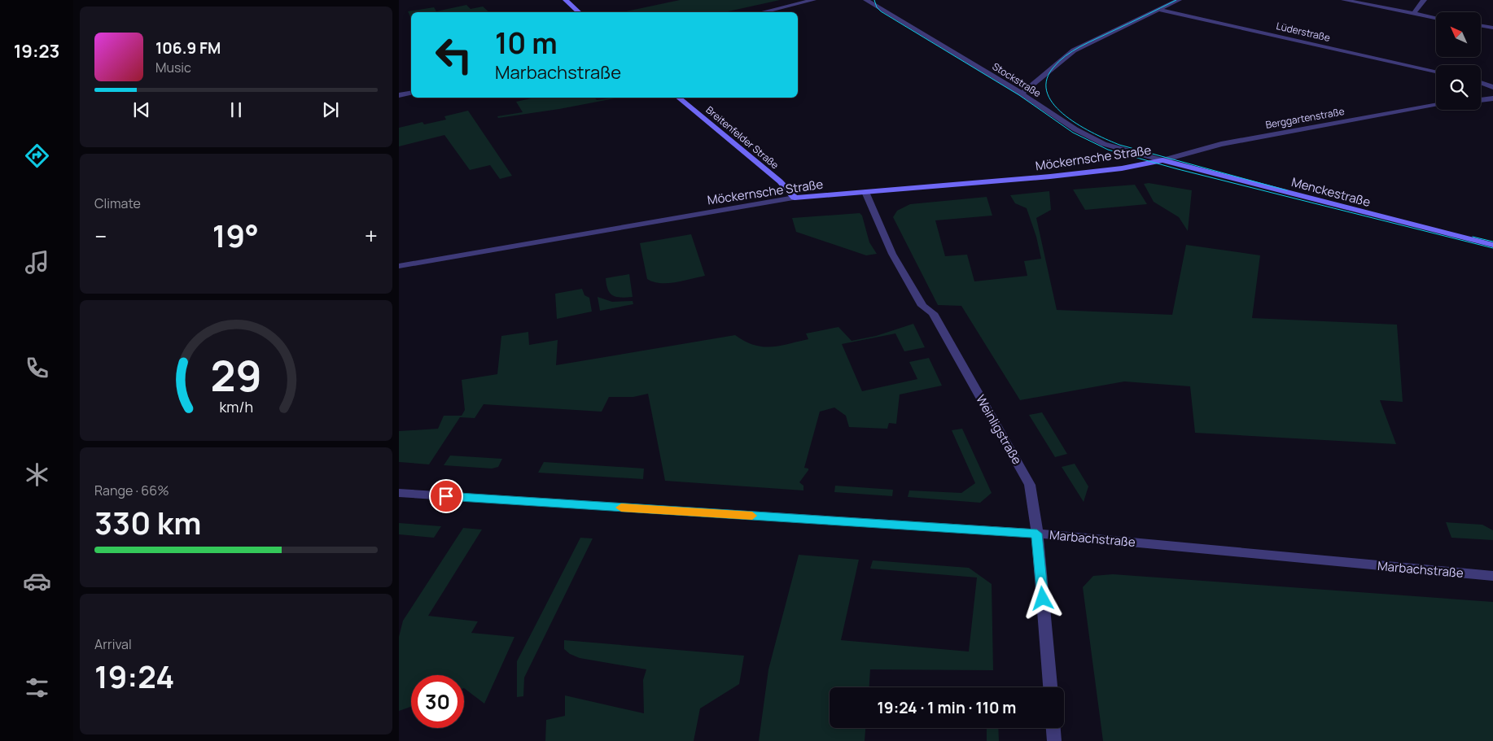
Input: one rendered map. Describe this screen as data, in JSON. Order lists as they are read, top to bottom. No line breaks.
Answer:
{"streets":{"main road":["Breitenfelder Straße","Möckernsche Straße","Menckestraße"],"street":["Lüderstraße","Stockstraße","Berggartenstraße","Weinligstraße","Marbachstraße"]},"crossings":[["Stockstraße","Berggartenstraße"],["Stockstraße","Möckernsche Straße"],["Stockstraße","Menckestraße"],["Berggartenstraße","Möckernsche Straße"],["Berggartenstraße","Menckestraße"],["Breitenfelder Straße","Möckernsche Straße"],["Möckernsche Straße","Menckestraße"],["Möckernsche Straße","Weinligstraße"],["Weinligstraße","Marbachstraße"]],"north":"top left","page":{"tabs":"19:23","turn":["10 m","Marbachstraße"],"song":["106.9 FM","Music"],"tile":["Climate",["Range · 66%","330 km"],["Arrival","19:24"]],"heat":["−","19°","+"],"limit":"30","trip":"19:24 · 1 min · 110 m","gauge":["29","km/h"]}}
